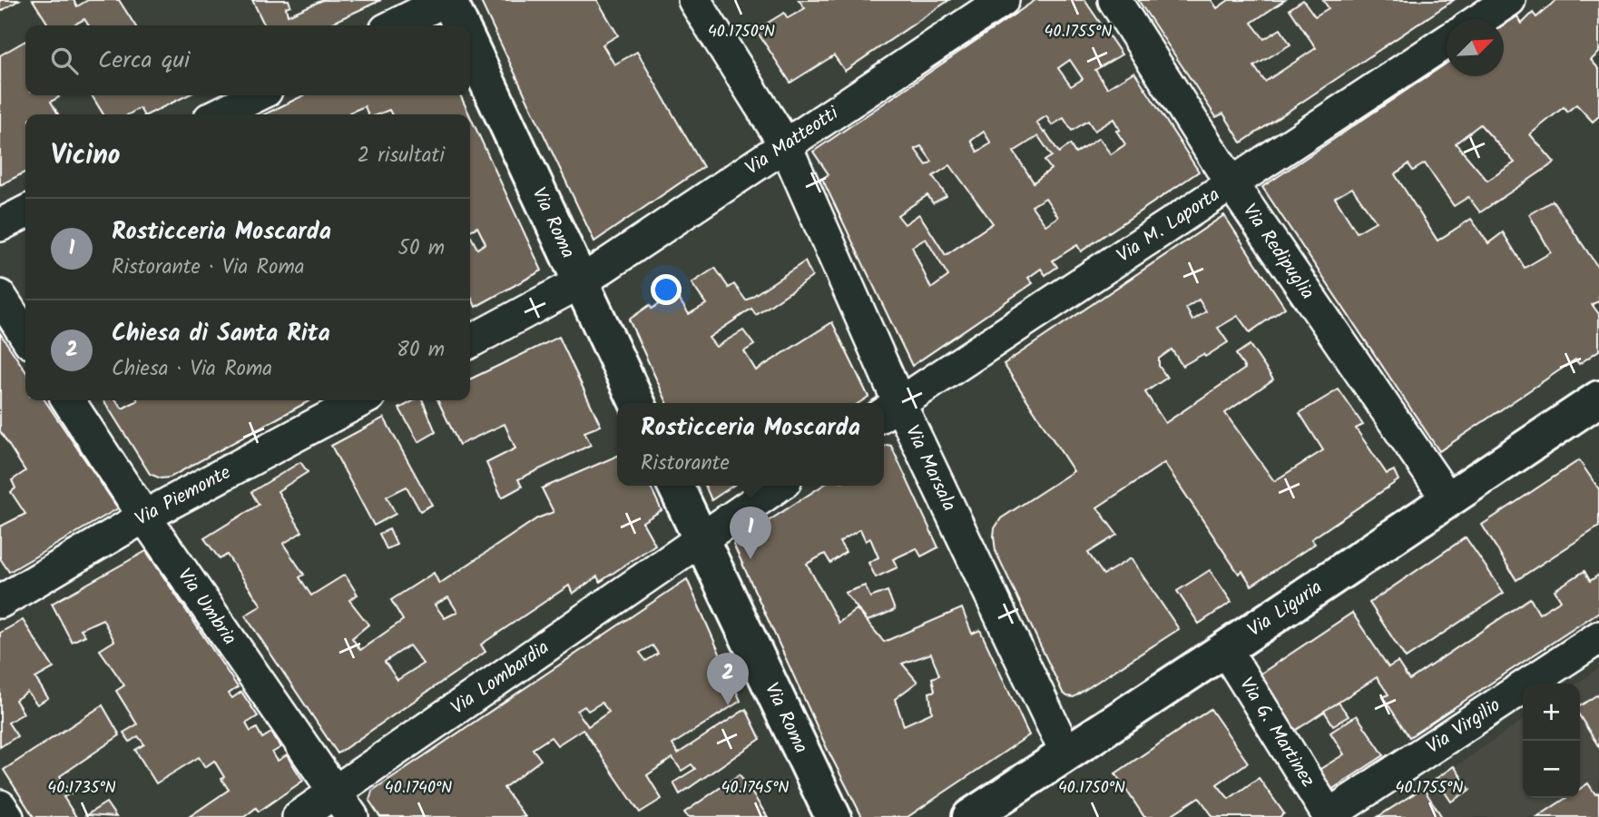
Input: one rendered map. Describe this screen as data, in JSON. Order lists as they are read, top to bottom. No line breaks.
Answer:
{"streets":{"main road":["Via Roma","Via Liguria"],"street":["Via Matteotti","Via M. Laporta","Via Redipuglia","Via Marsala","Via Piemonte","Via Umbria","Via Lombardia","Via Virgilio","Via G. Martinez"]},"crossings":[["Via Matteotti","Via Roma"],["Via Matteotti","Via Marsala"],["Via Roma","Via Lombardia"],["Via M. Laporta","Via Redipuglia"],["Via M. Laporta","Via Marsala"],["Via Redipuglia","Via Liguria"],["Via Marsala","Via Liguria"],["Via Piemonte","Via Umbria"],["Via Umbria","Via Lombardia"],["Via Liguria","Via G. Martinez"],["Via Virgilio","Via G. Martinez"]],"north":"top right","page":{"search":"Cerca qui","heading":["Vicino","2 risultati"],"list":[{"mark":"1","name":"Rosticceria Moscarda","note":"Ristorante · Via Roma","value":"50 m"},{"mark":"2","name":"Chiesa di Santa Rita","note":"Chiesa · Via Roma","value":"80 m"}],"popup":["Rosticceria Moscarda","Ristorante"],"pins":["1","2"],"map_buttons":["+","−"]},"coordinates":["40.1750°N","40.1755°N","40.1735°N","40.1740°N","40.1745°N"]}
